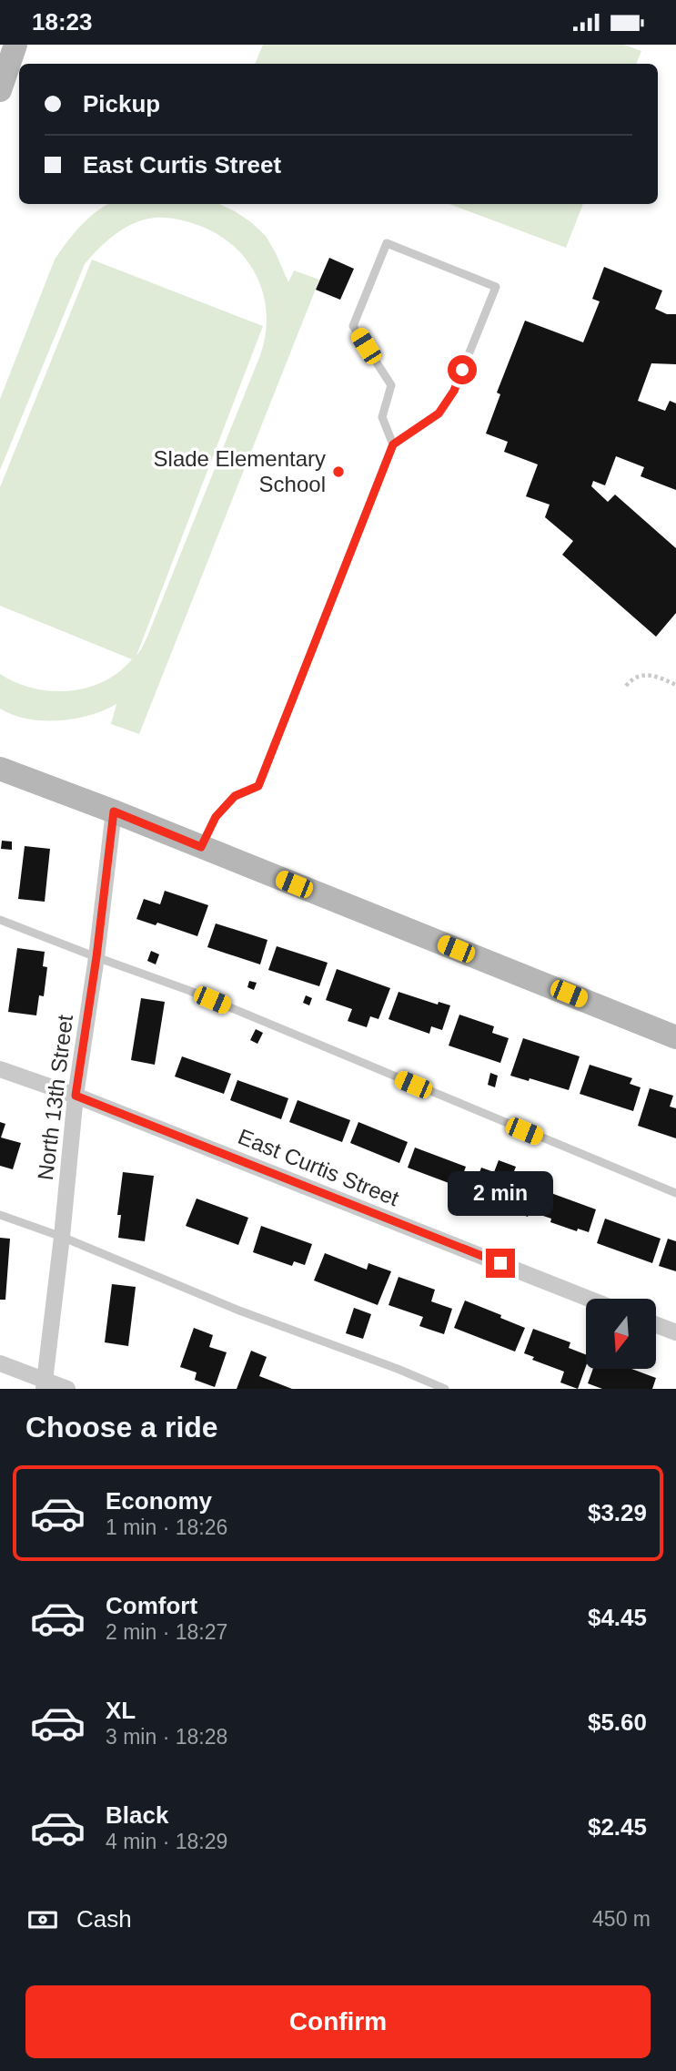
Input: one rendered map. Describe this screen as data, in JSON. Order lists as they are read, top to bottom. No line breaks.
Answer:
{"streets":{"street":["North 13th Street","East Curtis Street"]},"crossings":[["North 13th Street","East Curtis Street"]],"places":["Slade Elementary School"],"north":"bottom","page":{"status":"18:23","banner":["Pickup","East Curtis Street"],"bubble":"2 min","heading":"Choose a ride","list":[{"name":"Economy","note":"1 min · 18:26","value":"$3.29"},{"name":"Comfort","note":"2 min · 18:27","value":"$4.45"},{"name":"XL","note":"3 min · 18:28","value":"$5.60"},{"name":"Black","note":"4 min · 18:29","value":"$2.45"}],"pay":["Cash","450 m"],"buttons":"Confirm"}}
